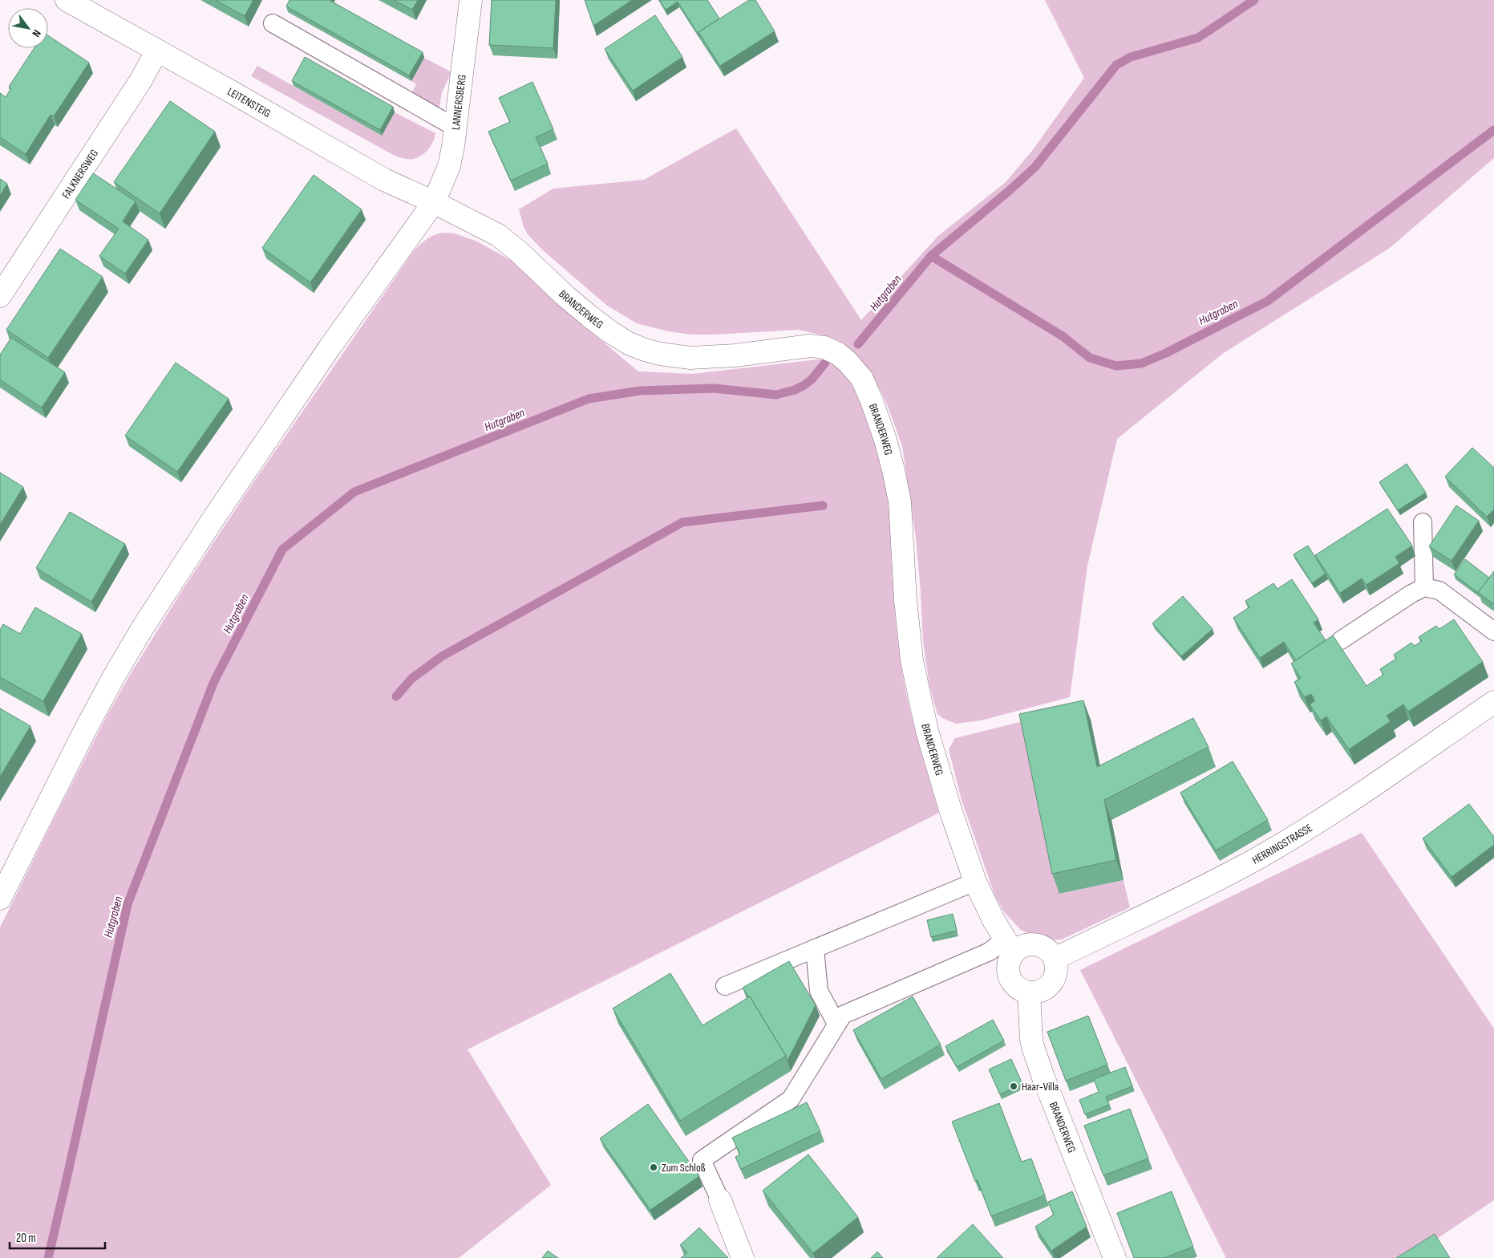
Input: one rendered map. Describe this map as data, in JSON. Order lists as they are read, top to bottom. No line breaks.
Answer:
{"streets":{"street":["LEITENSTEIG","LANNERSBERG","FALKNERSWEG","BRANDERWEG","HERRINGSTRASSE"]},"crossings":[["LEITENSTEIG","LANNERSBERG"],["LEITENSTEIG","FALKNERSWEG"],["LEITENSTEIG","BRANDERWEG"],["LANNERSBERG","BRANDERWEG"],["BRANDERWEG","HERRINGSTRASSE"]],"water":["Hutgraben"],"places":["Haar-Villa","Zum Schloß"],"scale_bar":"20 m","north":"bottom right"}
